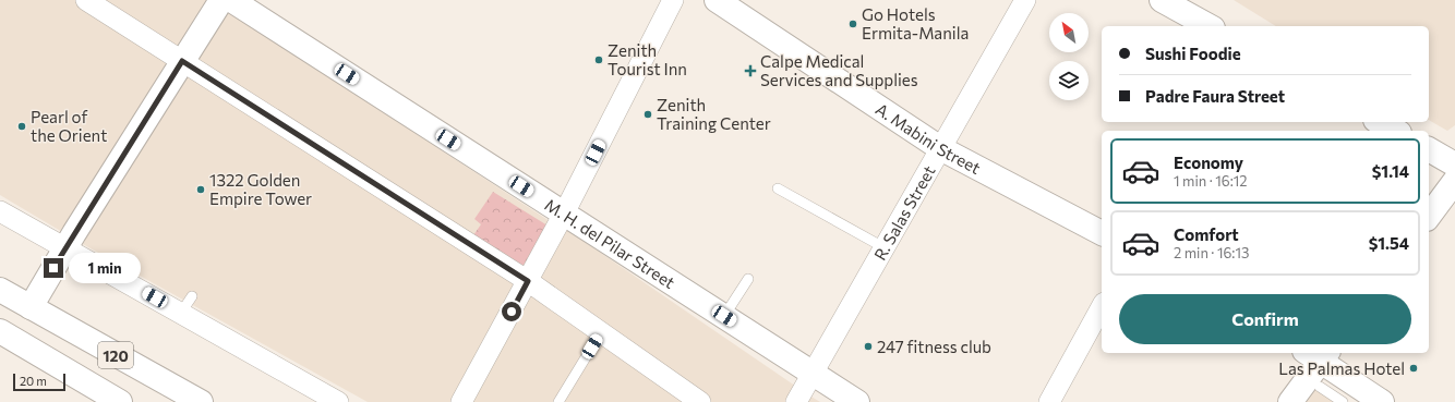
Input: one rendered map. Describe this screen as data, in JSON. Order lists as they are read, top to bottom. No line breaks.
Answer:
{"streets":{"main road":["A. Mabini Street","M. H. del Pilar Street","120"],"street":["R. Salas Street"]},"crossings":[["A. Mabini Street","R. Salas Street"],["R. Salas Street","M. H. del Pilar Street"]],"places":{"other":["Go Hotels Ermita-Manila","Zenith Tourist Inn","Zenith Training Center","Pearl of the Orient","1322 Golden Empire Tower","247 fitness club","Las Palmas Hotel"],"health":["Calpe Medical Services and Supplies"]},"scale_bar":"20 m","north":"top left","page":{"banner":["Sushi Foodie","Padre Faura Street"],"list":[{"name":"Economy","note":"1 min · 16:12","value":"$1.14"},{"name":"Comfort","note":"2 min · 16:13","value":"$1.54"}],"bubble":"1 min","buttons":"Confirm","scale":"20 m"}}
